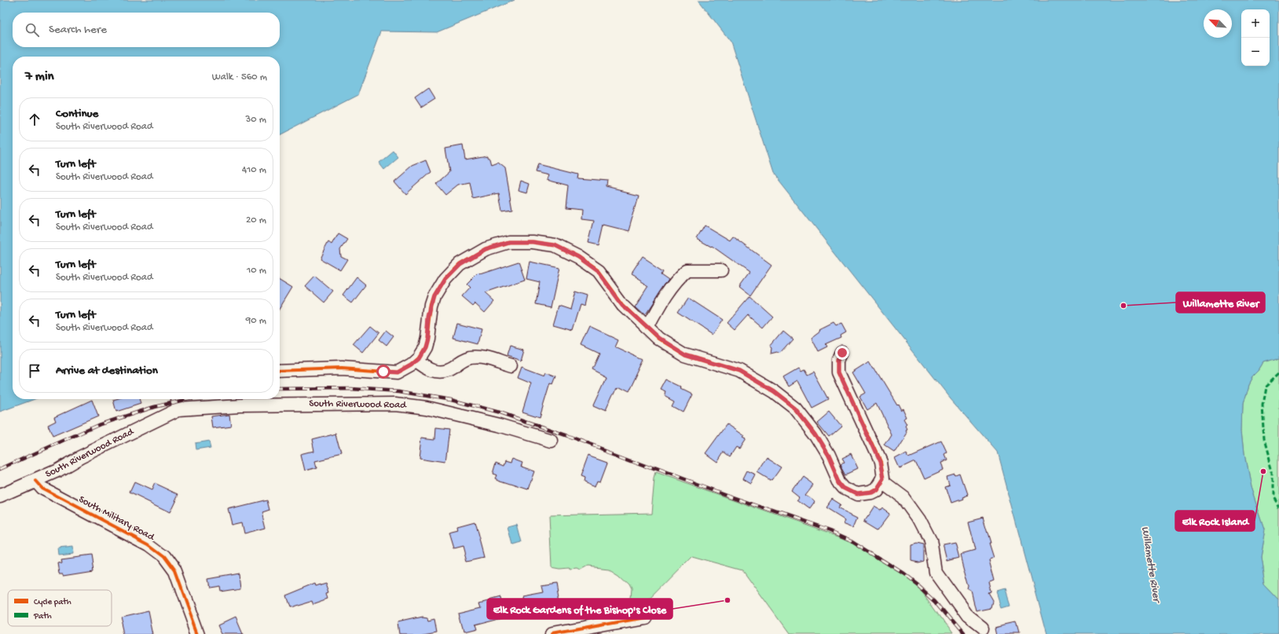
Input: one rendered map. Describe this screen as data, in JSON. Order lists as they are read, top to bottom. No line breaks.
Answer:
{"streets":{"street":["South Riverwood Road","South Military Road"]},"crossings":[["South Riverwood Road","South Military Road"]],"water":["Willamette River"],"places":["Willamette River","Elk Rock Island","Elk Rock Gardens of the Bishop's Close"],"legend":["Cycle path","Path"],"north":"top left","page":{"map_buttons":["+","−"],"search":"Search here","heading":["7 min","Walk · 560 m"],"list":[["Continue","South Riverwood Road","30 m"],["Turn left","South Riverwood Road","410 m"],["Turn left","South Riverwood Road","20 m"],["Turn left","South Riverwood Road","10 m"],["Turn left","South Riverwood Road","90 m"],"Arrive at destination"]}}
